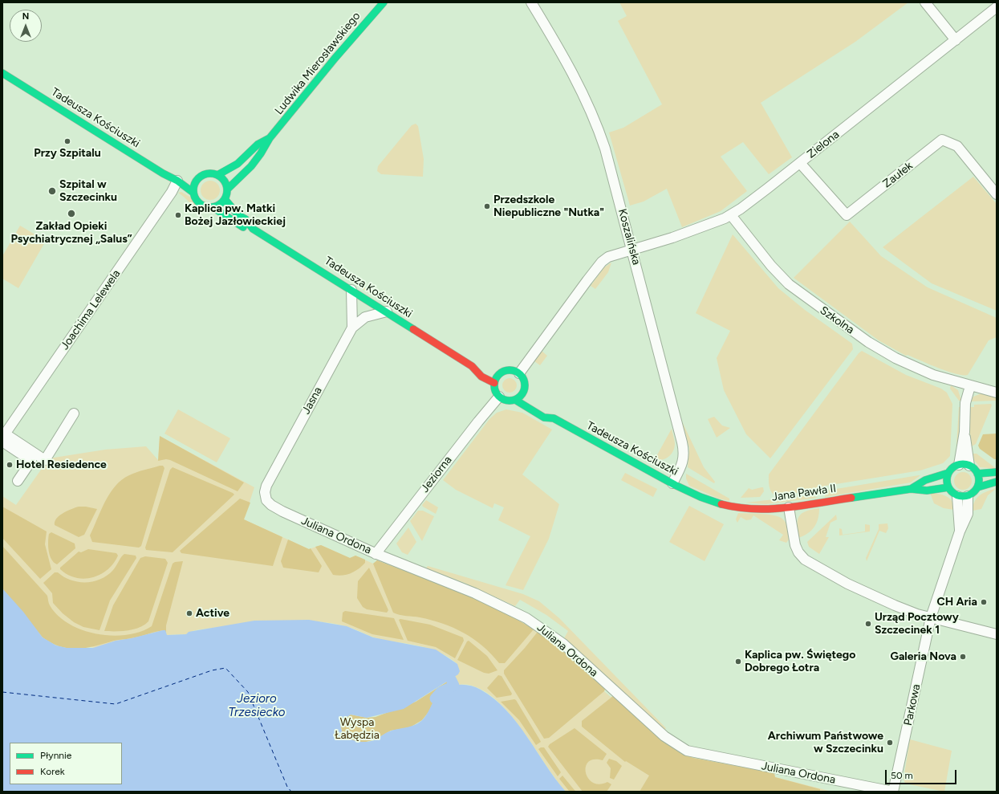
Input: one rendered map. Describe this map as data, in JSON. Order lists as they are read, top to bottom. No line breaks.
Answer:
{"streets":{"street":["Ludwika Mierosławskiego","Tadeusza Kościuszki","Zielona","Zaułek","Koszalińska","Joachima Lelewela","Szkolna","Jasna","Jeziorna","Jana Pawła II","Juliana Ordona","Parkowa"]},"crossings":[["Ludwika Mierosławskiego","Tadeusza Kościuszki"],["Tadeusza Kościuszki","Koszalińska"],["Tadeusza Kościuszki","Joachima Lelewela"],["Tadeusza Kościuszki","Jasna"],["Tadeusza Kościuszki","Jeziorna"],["Tadeusza Kościuszki","Jana Pawła II"],["Zielona","Zaułek"],["Zielona","Koszalińska"],["Zielona","Szkolna"],["Jasna","Juliana Ordona"],["Jeziorna","Juliana Ordona"],["Jana Pawła II","Parkowa"],["Juliana Ordona","Parkowa"]],"water":["Jezioro Trzesiecko"],"parks":["Wyspa Łabędzia"],"places":["Przy Szpitalu","Szpital w Szczecinku","Przedszkole Niepubliczne \"Nutka\"","Zakład Opieki Psychiatrycznej „Salus”","Kaplica pw. Matki Bożej Jazłowieckiej","Hotel Resiedence","CH Aria","Active","Urząd Pocztowy Szczecinek 1","Galeria Nova","Kaplica pw. Świętego Dobrego Łotra","Archiwum Państwowe w Szczecinku"],"legend":["Płynnie","Korek"],"scale_bar":"50 m","north":"top"}
